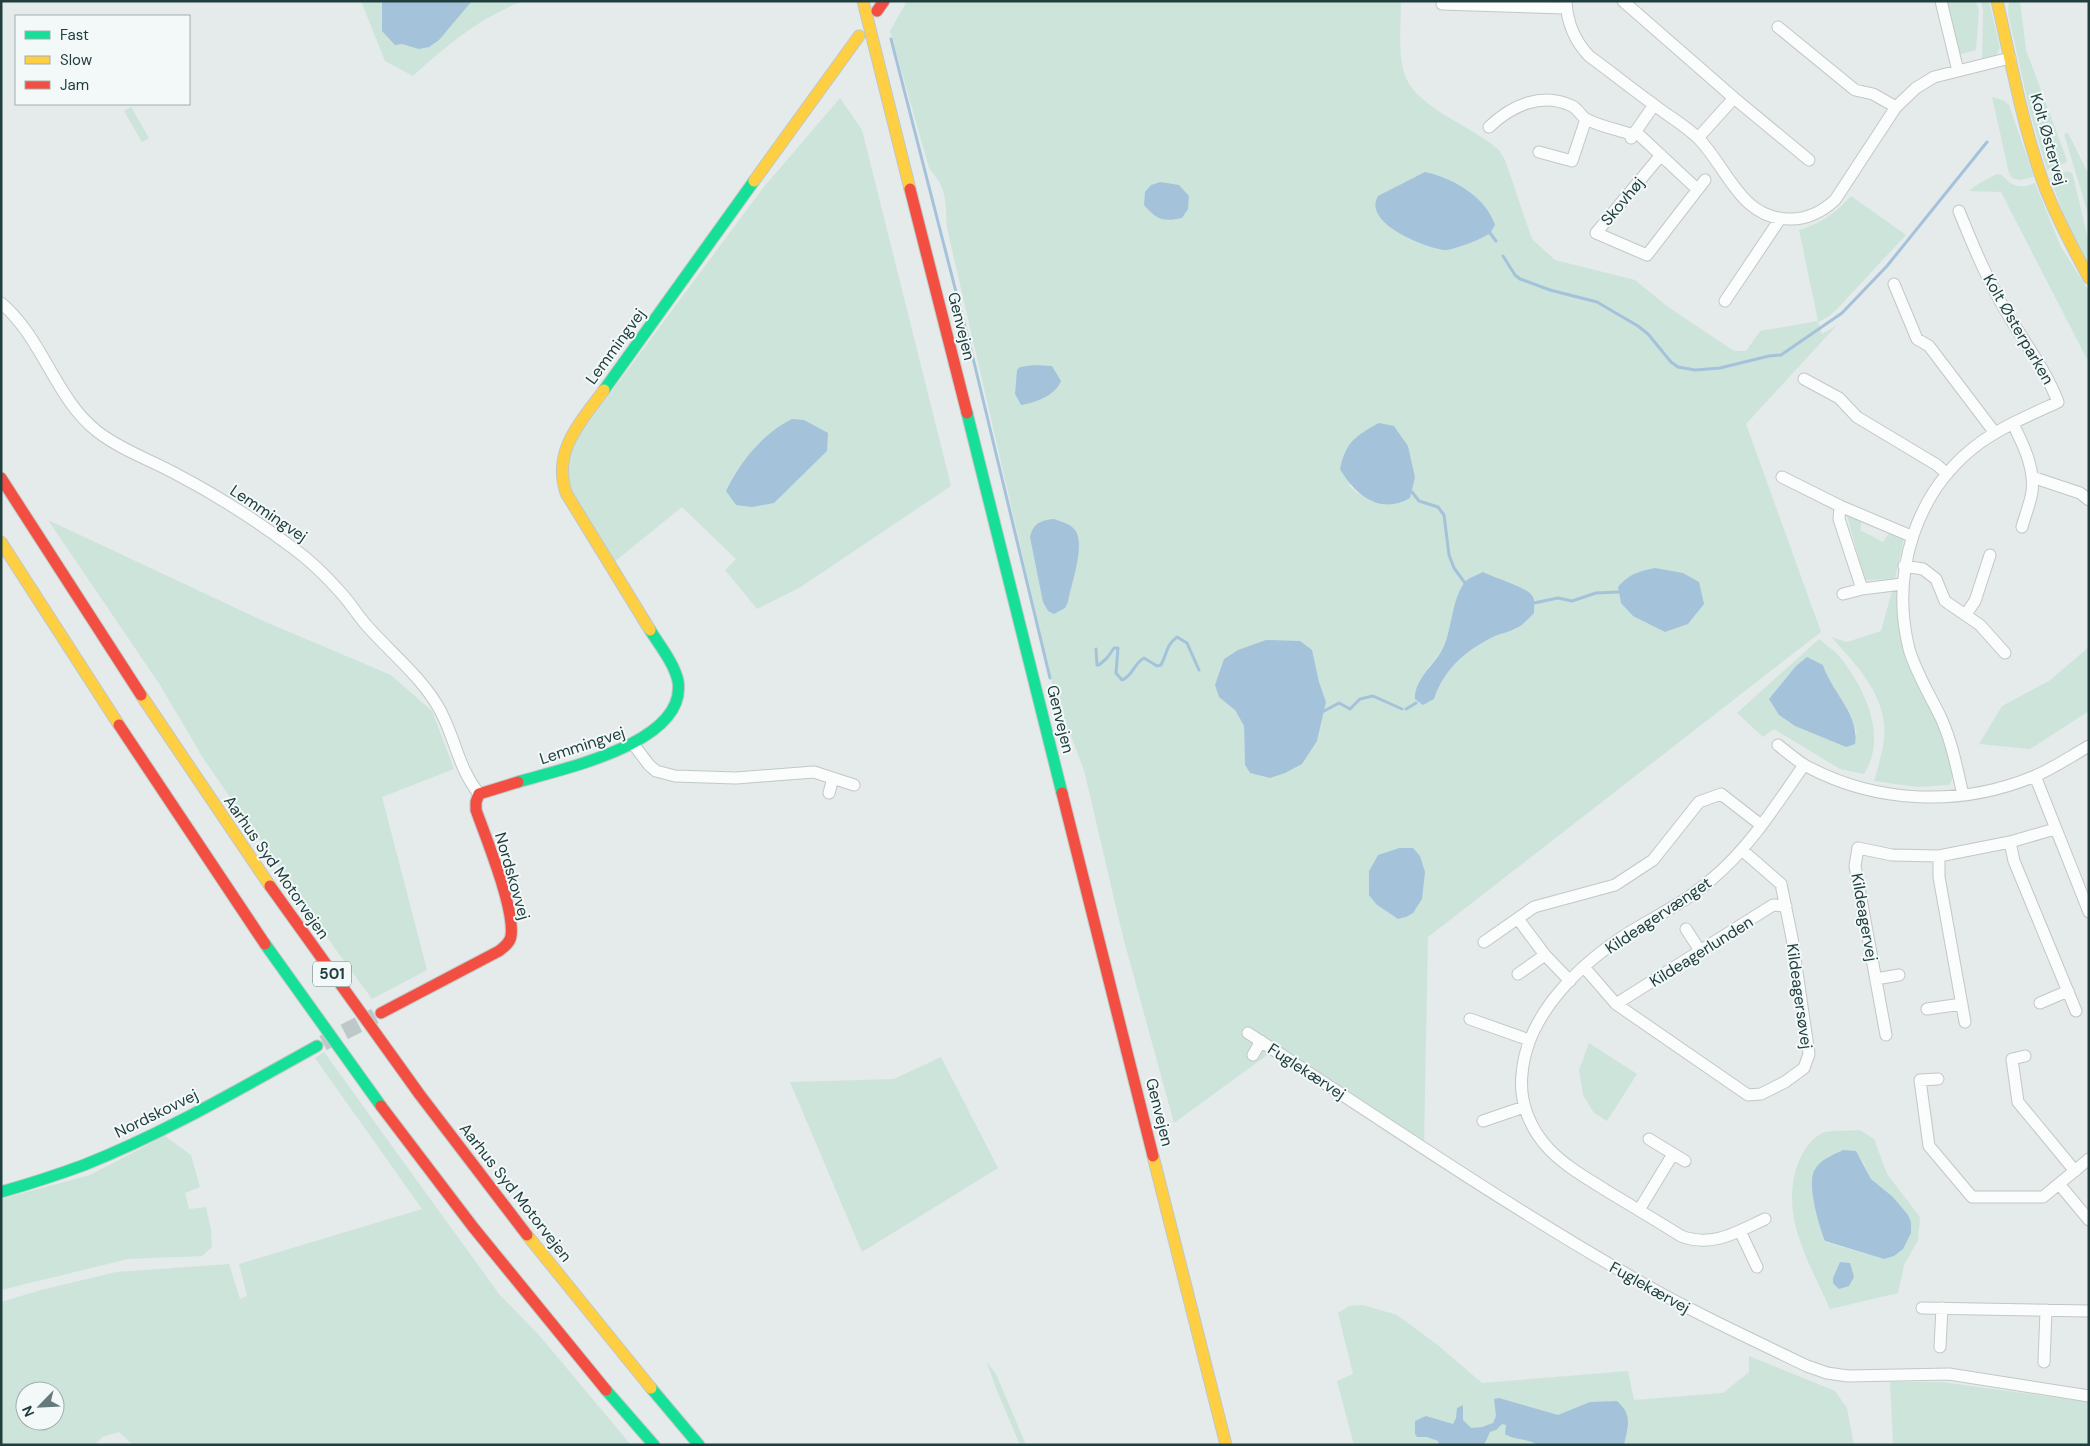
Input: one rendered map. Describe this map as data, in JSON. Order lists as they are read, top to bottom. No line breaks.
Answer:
{"streets":{"main road":["Kolt Østervej","Genvejen","Lemmingvej","Aarhus Syd Motorvejen","Nordskovvej","501"],"street":["Skovhøj","Kolt Østerparken","Kildeagervænget","Kildeagervej","Kildeagerlunden","Kildeagersøvej","Fuglekærvej"]},"crossings":[["Lemmingvej","Nordskovvej"],["Kildeagervænget","Kildeagersøvej"],["Kildeagerlunden","Kildeagersøvej"]],"legend":["Fast","Slow","Jam"],"north":"bottom left"}
